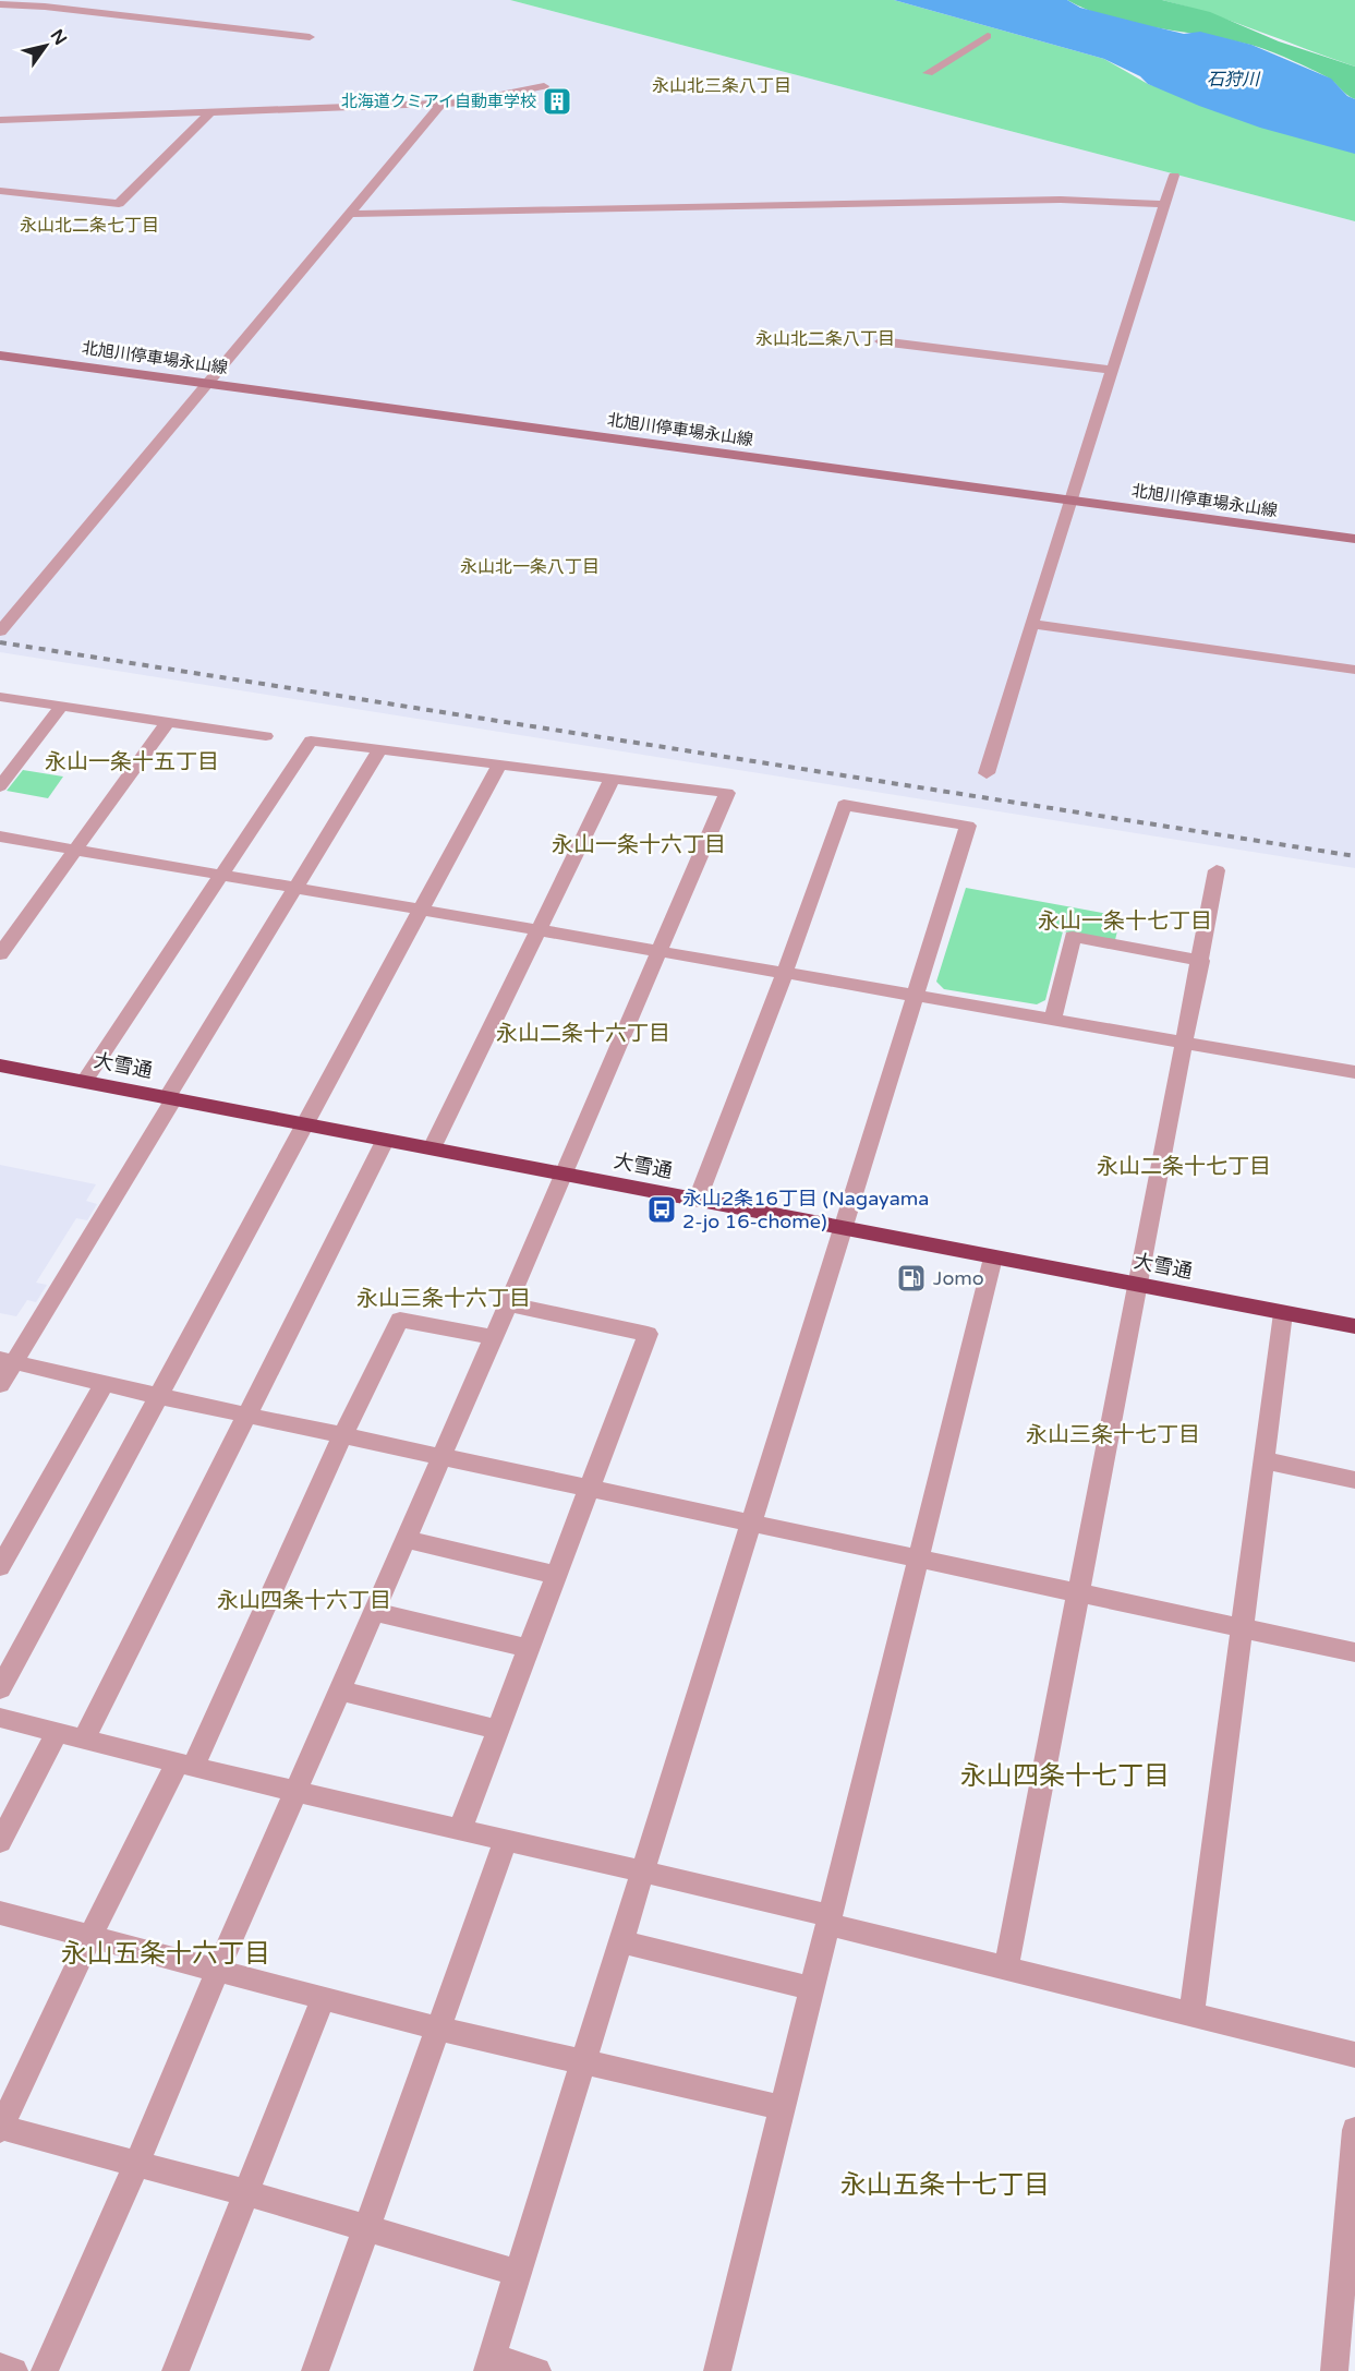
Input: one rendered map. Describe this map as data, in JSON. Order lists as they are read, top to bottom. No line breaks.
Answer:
{"streets":{"highway":["大雪通"],"main road":["北旭川停車場永山線"]},"districts":["永山北三条八丁目","永山北二条七丁目","永山北二条八丁目","永山北一条八丁目","永山一条十五丁目","永山一条十六丁目","永山一条十七丁目","永山二条十六丁目","永山二条十七丁目","永山三条十六丁目","永山三条十七丁目","永山四条十六丁目","永山四条十七丁目","永山五条十六丁目","永山五条十七丁目"],"water":["石狩川"],"places":{"building":["北海道クミアイ自動車学校"],"bus stop":["永山2条16丁目 (Nagayama 2-jo 16-chome)"],"fuel station":["Jomo"]},"north":"top right"}
